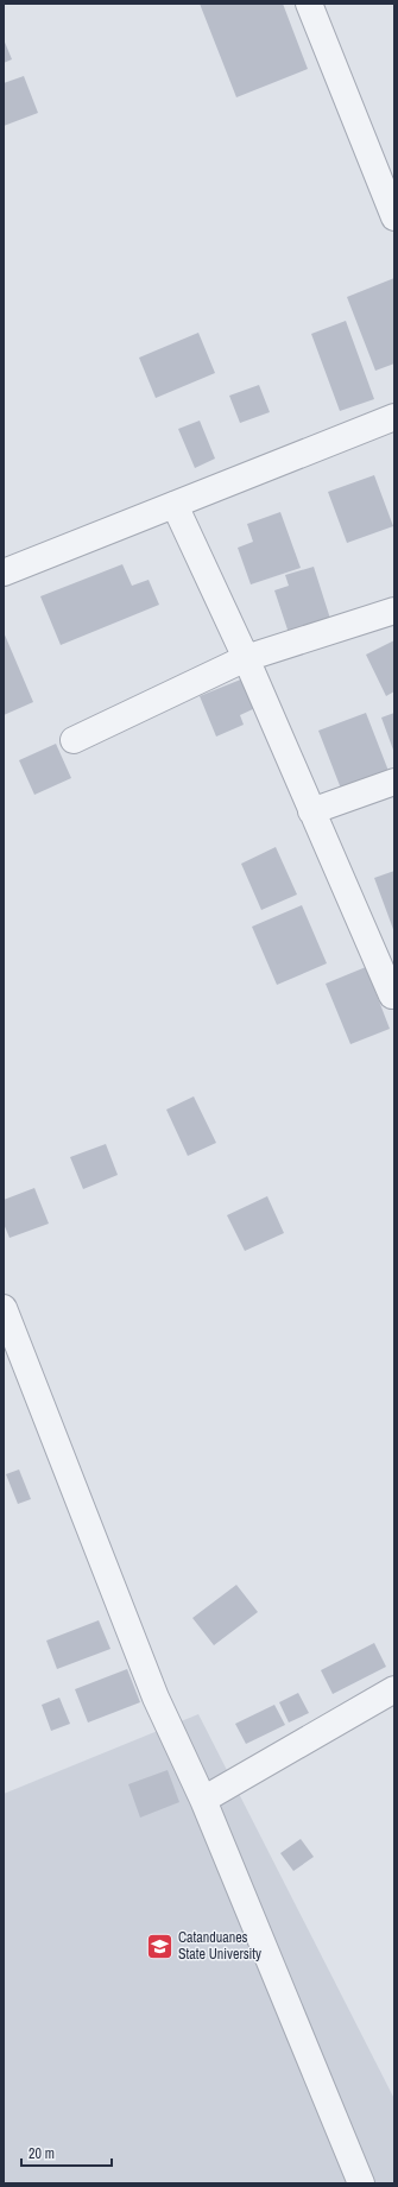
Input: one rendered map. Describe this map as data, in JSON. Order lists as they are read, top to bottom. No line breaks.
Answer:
{"places":{"school or university":["Catanduanes State University"]},"scale_bar":"20 m"}
